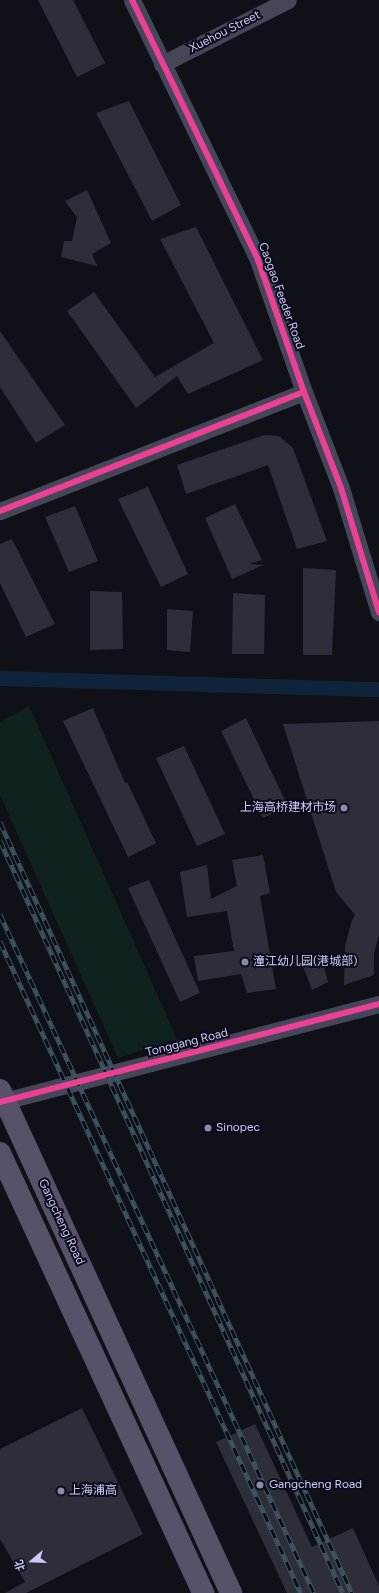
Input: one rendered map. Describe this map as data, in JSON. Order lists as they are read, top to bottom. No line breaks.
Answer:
{"streets":{"main road":["Gangcheng Road"],"street":["Xuehou Street","Caogao Feeder Road","Tonggang Road"]},"crossings":[["Xuehou Street","Caogao Feeder Road"],["Tonggang Road","Gangcheng Road"]],"places":["上海高桥建材市场","潼江幼儿园(港城部)","Sinopec","Gangcheng Road","上海浦高"],"north":"left"}
